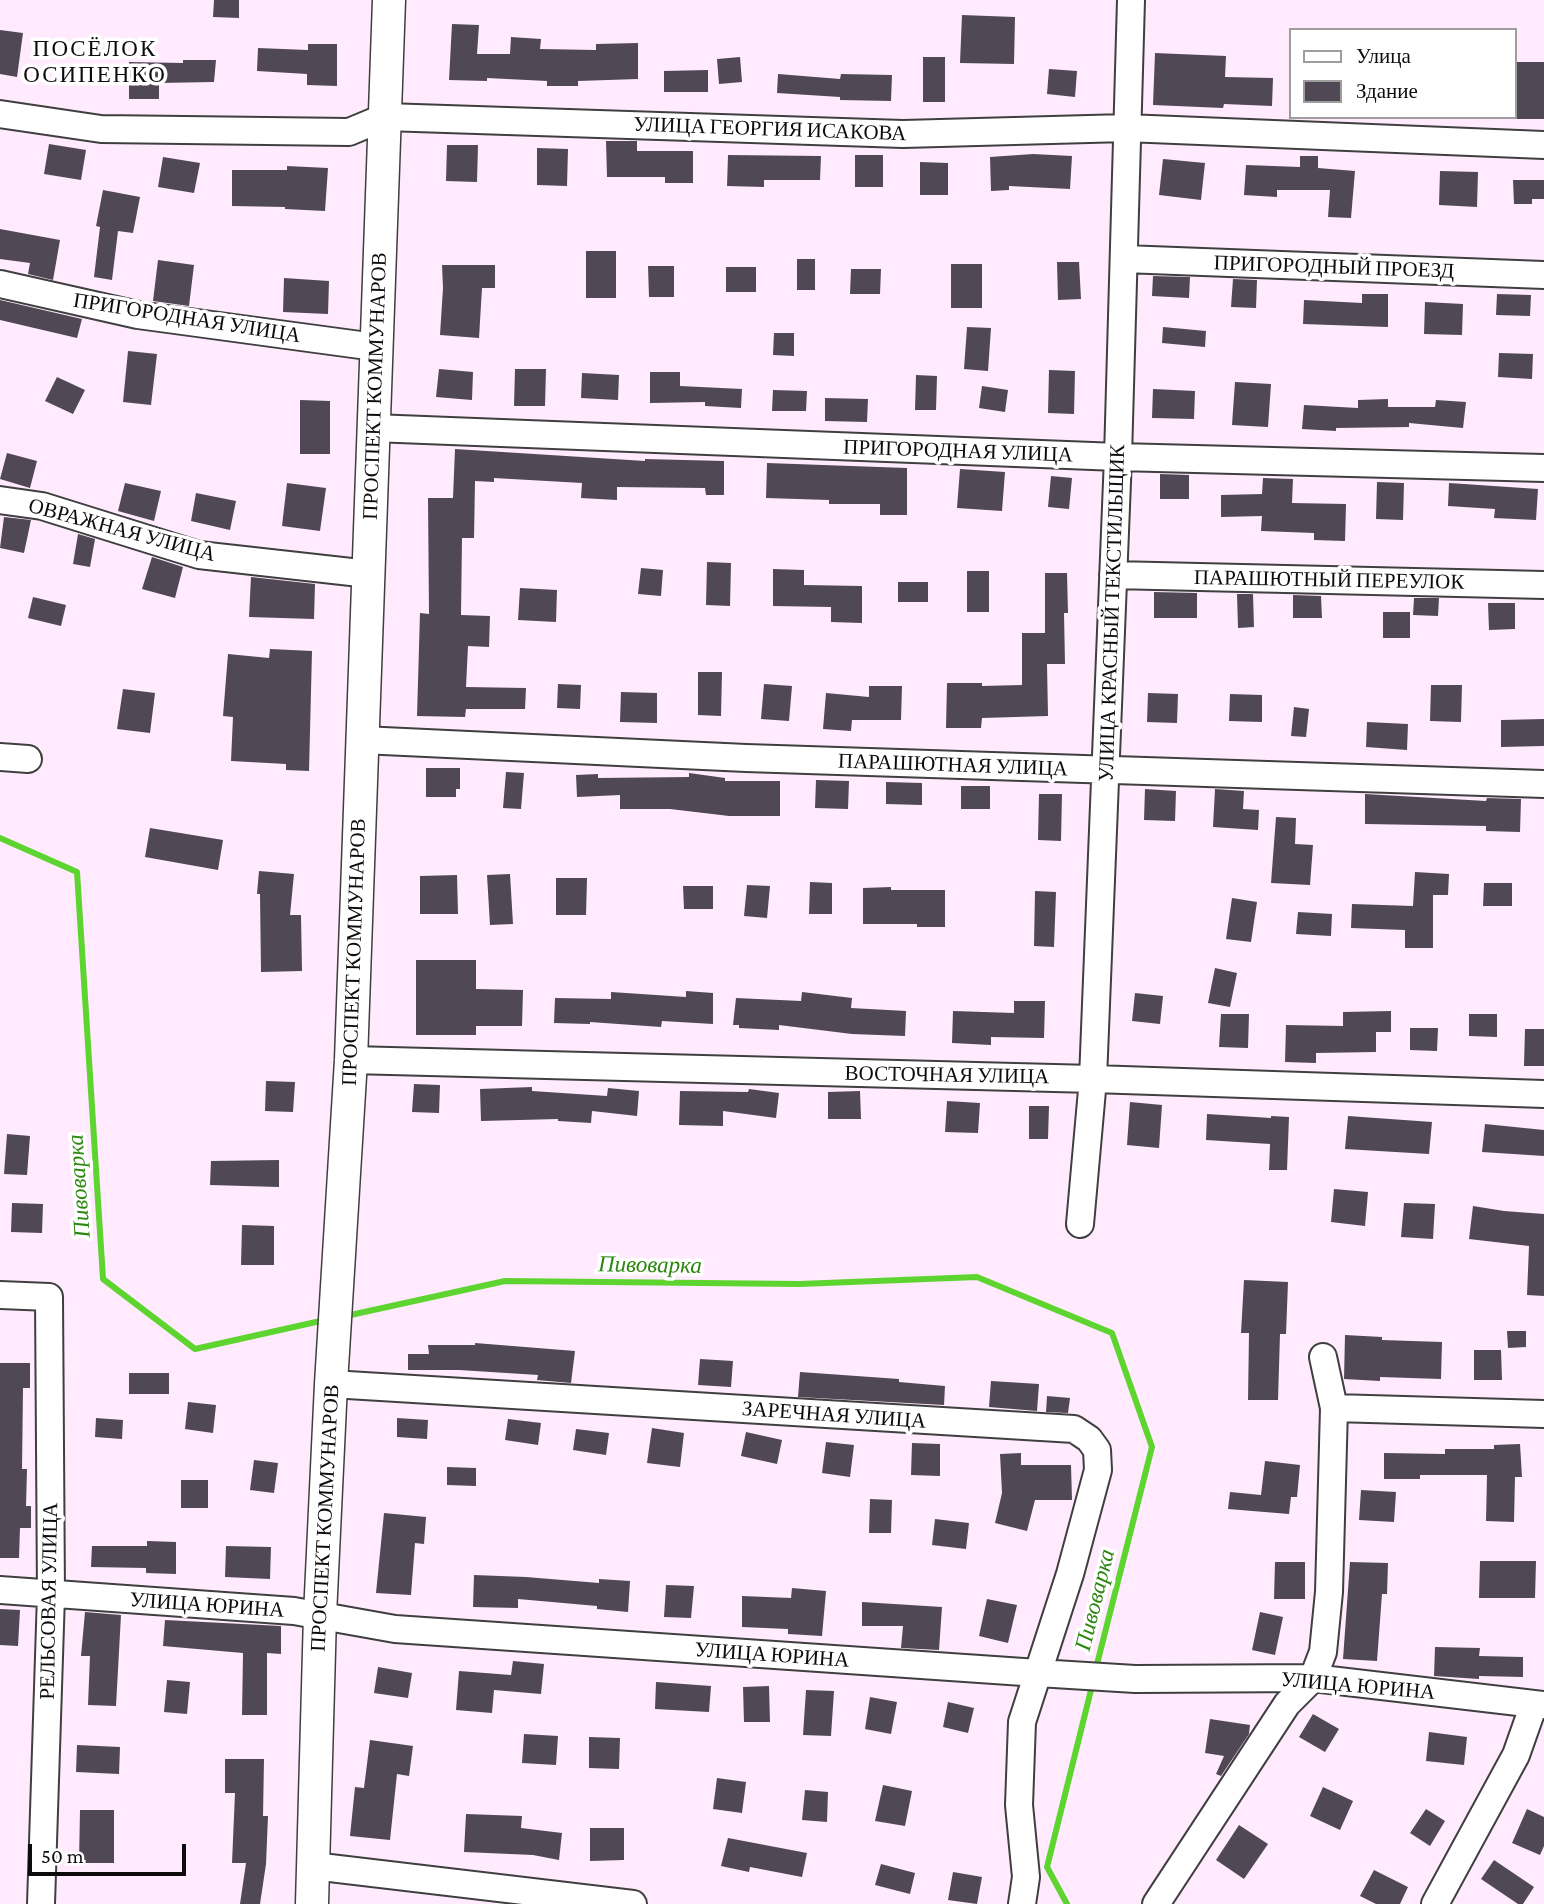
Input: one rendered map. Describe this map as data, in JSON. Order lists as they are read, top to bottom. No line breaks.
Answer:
{"streets":{"street":["УЛИЦА ГЕОРГИЯ ИСАКОВА","ПРИГОРОДНЫЙ ПРОЕЗД","ПРИГОРОДНАЯ УЛИЦА","ПРОСПЕКТ КОММУНАРОВ","ОВРАЖНАЯ УЛИЦА","ПАРАШЮТНЫЙ ПЕРЕУЛОК","УЛИЦА КРАСНЫЙ ТЕКСТИЛЬЩИК","ПАРАШЮТНАЯ УЛИЦА","ВОСТОЧНАЯ УЛИЦА","ЗАРЕЧНАЯ УЛИЦА","РЕЛЬСОВАЯ УЛИЦА","УЛИЦА ЮРИНА"]},"crossings":[["УЛИЦА ГЕОРГИЯ ИСАКОВА","ПРОСПЕКТ КОММУНАРОВ"],["УЛИЦА ГЕОРГИЯ ИСАКОВА","УЛИЦА КРАСНЫЙ ТЕКСТИЛЬЩИК"],["ПРИГОРОДНЫЙ ПРОЕЗД","УЛИЦА КРАСНЫЙ ТЕКСТИЛЬЩИК"],["ПРИГОРОДНАЯ УЛИЦА","ПРОСПЕКТ КОММУНАРОВ"],["ПРИГОРОДНАЯ УЛИЦА","УЛИЦА КРАСНЫЙ ТЕКСТИЛЬЩИК"],["ПРОСПЕКТ КОММУНАРОВ","ОВРАЖНАЯ УЛИЦА"],["ПРОСПЕКТ КОММУНАРОВ","ПАРАШЮТНАЯ УЛИЦА"],["ПРОСПЕКТ КОММУНАРОВ","ВОСТОЧНАЯ УЛИЦА"],["ПРОСПЕКТ КОММУНАРОВ","ЗАРЕЧНАЯ УЛИЦА"],["ПРОСПЕКТ КОММУНАРОВ","УЛИЦА ЮРИНА"],["ПАРАШЮТНЫЙ ПЕРЕУЛОК","УЛИЦА КРАСНЫЙ ТЕКСТИЛЬЩИК"],["УЛИЦА КРАСНЫЙ ТЕКСТИЛЬЩИК","ПАРАШЮТНАЯ УЛИЦА"],["УЛИЦА КРАСНЫЙ ТЕКСТИЛЬЩИК","ВОСТОЧНАЯ УЛИЦА"],["ЗАРЕЧНАЯ УЛИЦА","УЛИЦА ЮРИНА"],["РЕЛЬСОВАЯ УЛИЦА","УЛИЦА ЮРИНА"]],"districts":["ПОСЁЛОК ОСИПЕНКО"],"water":["Пивоварка"],"legend":["Улица","Здание"],"scale_bar":"50 m"}
